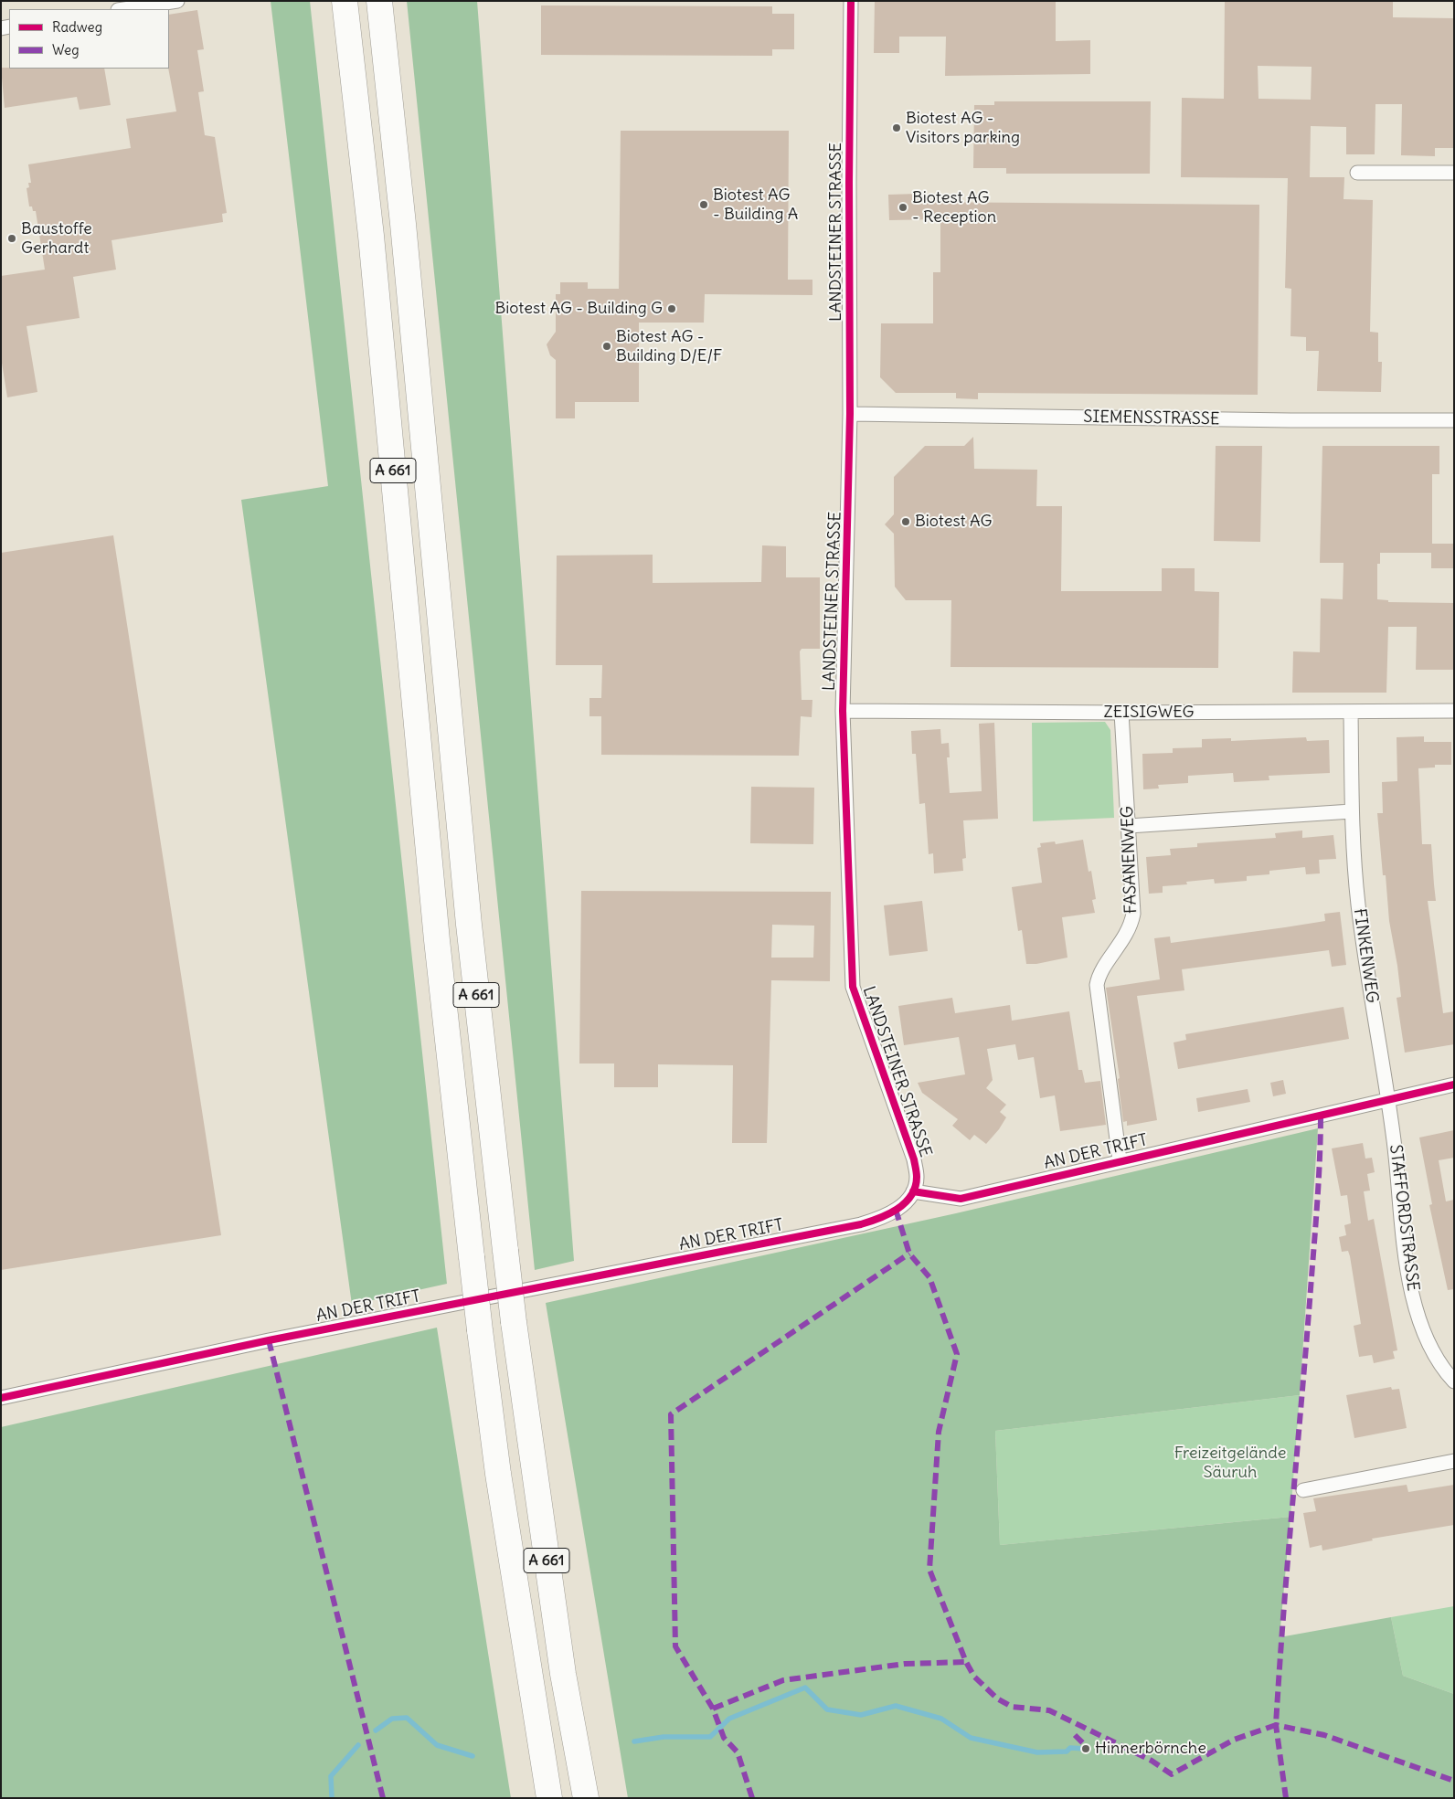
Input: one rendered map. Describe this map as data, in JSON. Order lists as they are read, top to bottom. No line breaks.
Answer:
{"streets":{"highway":["A 661"],"street":["LANDSTEINER STRASSE","SIEMENSSTRASSE","ZEISIGWEG","FASANENWEG","FINKENWEG","AN DER TRIFT","STAFFORDSTRASSE"]},"crossings":[["LANDSTEINER STRASSE","SIEMENSSTRASSE"],["LANDSTEINER STRASSE","ZEISIGWEG"],["LANDSTEINER STRASSE","AN DER TRIFT"],["ZEISIGWEG","FASANENWEG"],["ZEISIGWEG","FINKENWEG"],["FASANENWEG","AN DER TRIFT"],["FINKENWEG","AN DER TRIFT"],["FINKENWEG","STAFFORDSTRASSE"],["AN DER TRIFT","STAFFORDSTRASSE"]],"parks":["Freizeitgelände Säuruh"],"places":["Biotest AG - Visitors parking","Biotest AG - Building A","Biotest AG - Reception","Baustoffe Gerhardt","Biotest AG - Building G","Biotest AG - Building D/E/F","Biotest AG","Hinnerbörnche"],"legend":["Radweg","Weg"]}
